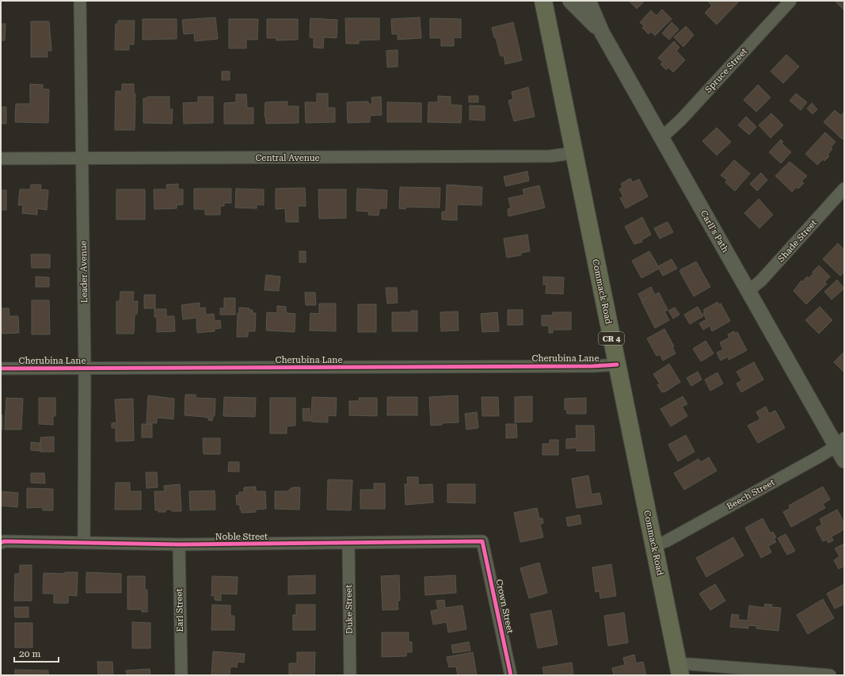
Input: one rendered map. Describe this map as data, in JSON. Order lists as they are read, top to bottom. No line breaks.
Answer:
{"streets":{"main road":["Commack Road","CR 4"],"street":["Spruce Street","Central Avenue","Carll's Path","Shade Street","Leader Avenue","Cherubina Lane","Beech Street","Noble Street","Crown Street","Duke Street","Earl Street"]},"crossings":[["Spruce Street","Carll's Path"],["Central Avenue","Leader Avenue"],["Central Avenue","Commack Road"],["Carll's Path","Shade Street"],["Carll's Path","Beech Street"],["Leader Avenue","Cherubina Lane"],["Leader Avenue","Noble Street"],["Commack Road","Cherubina Lane"],["Commack Road","Beech Street"],["Noble Street","Crown Street"],["Noble Street","Duke Street"],["Noble Street","Earl Street"]],"scale_bar":"20 m"}
